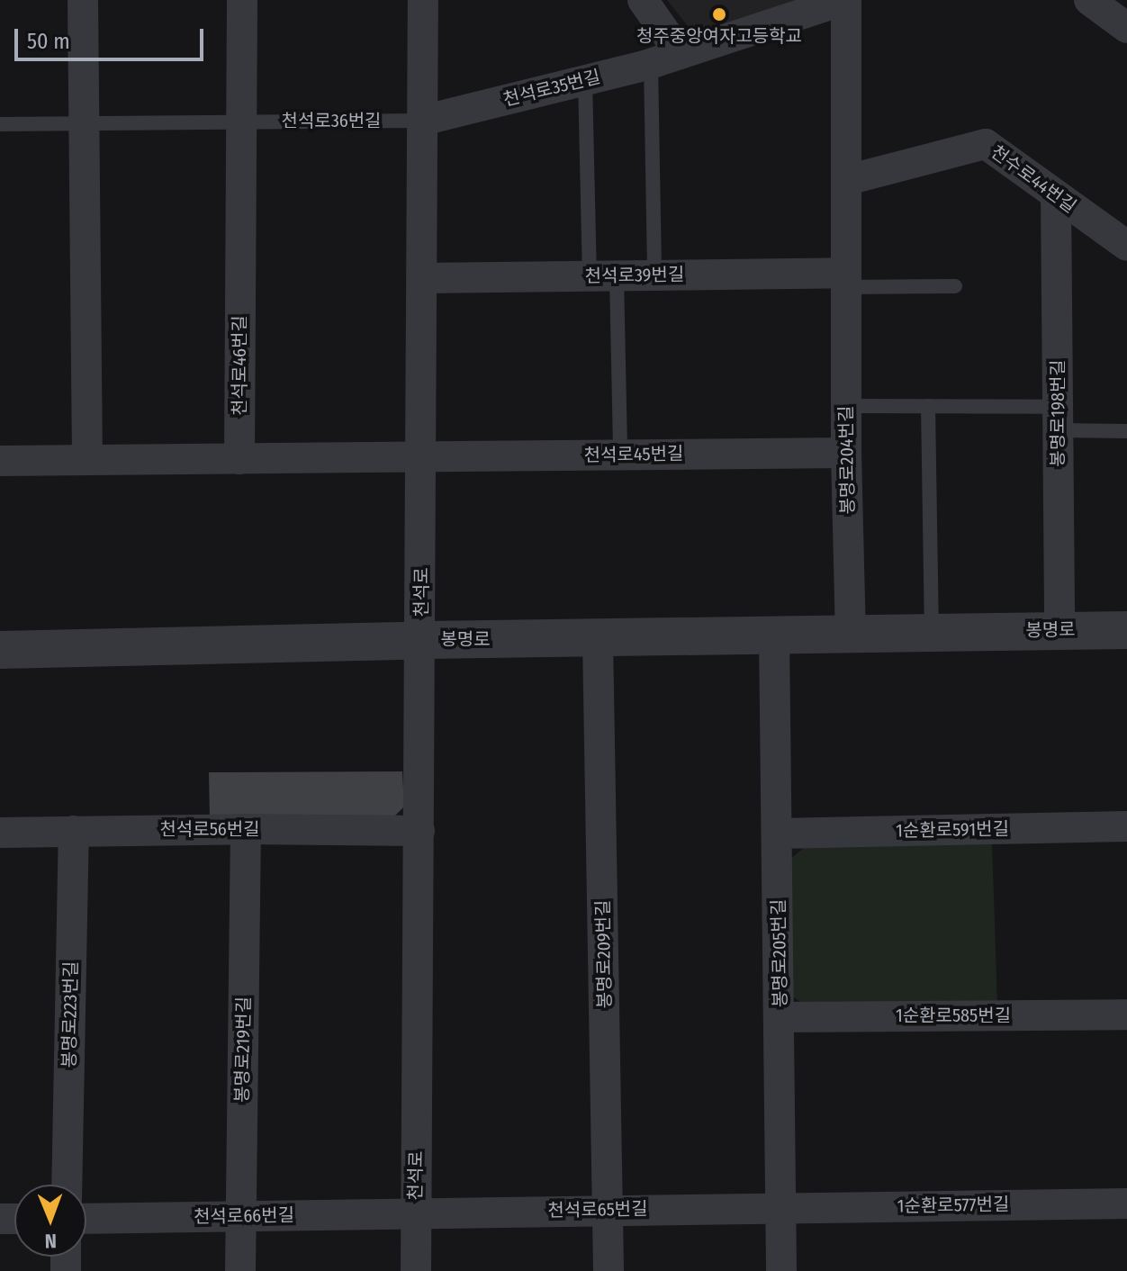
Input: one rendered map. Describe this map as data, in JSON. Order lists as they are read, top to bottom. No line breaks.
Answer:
{"streets":{"street":["천석로35번길","천수로44번길","천석로39번길","천석로46번길","봉명로198번길","천석로45번길","봉명로204번길","천석로","봉명로","천석로56번길","1순환로591번길","봉명로205번길","봉명로209번길","봉명로223번길","1순환로585번길","봉명로219번길","1순환로577번길","천석로65번길","천석로66번길"],"lane":["천석로36번길"]},"crossings":[["천석로35번길","천석로36번길"],["천석로35번길","봉명로204번길"],["천석로35번길","천석로"],["천석로36번길","천석로46번길"],["천석로36번길","천석로"],["천수로44번길","봉명로198번길"],["천수로44번길","봉명로204번길"],["천석로39번길","봉명로204번길"],["천석로39번길","천석로"],["봉명로198번길","봉명로"],["천석로45번길","봉명로204번길"],["천석로45번길","천석로"],["봉명로204번길","봉명로"],["천석로","봉명로"],["천석로","천석로56번길"],["천석로","천석로65번길"],["천석로","천석로66번길"],["봉명로","봉명로205번길"],["봉명로","봉명로209번길"],["천석로56번길","봉명로223번길"],["천석로56번길","봉명로219번길"],["1순환로591번길","봉명로205번길"],["봉명로205번길","1순환로585번길"],["봉명로205번길","1순환로577번길"],["봉명로205번길","천석로65번길"],["봉명로209번길","천석로65번길"],["봉명로219번길","천석로66번길"],["1순환로577번길","천석로65번길"],["천석로65번길","천석로66번길"]],"places":["청주중앙여자고등학교"],"scale_bar":"50 m","north":"bottom"}
